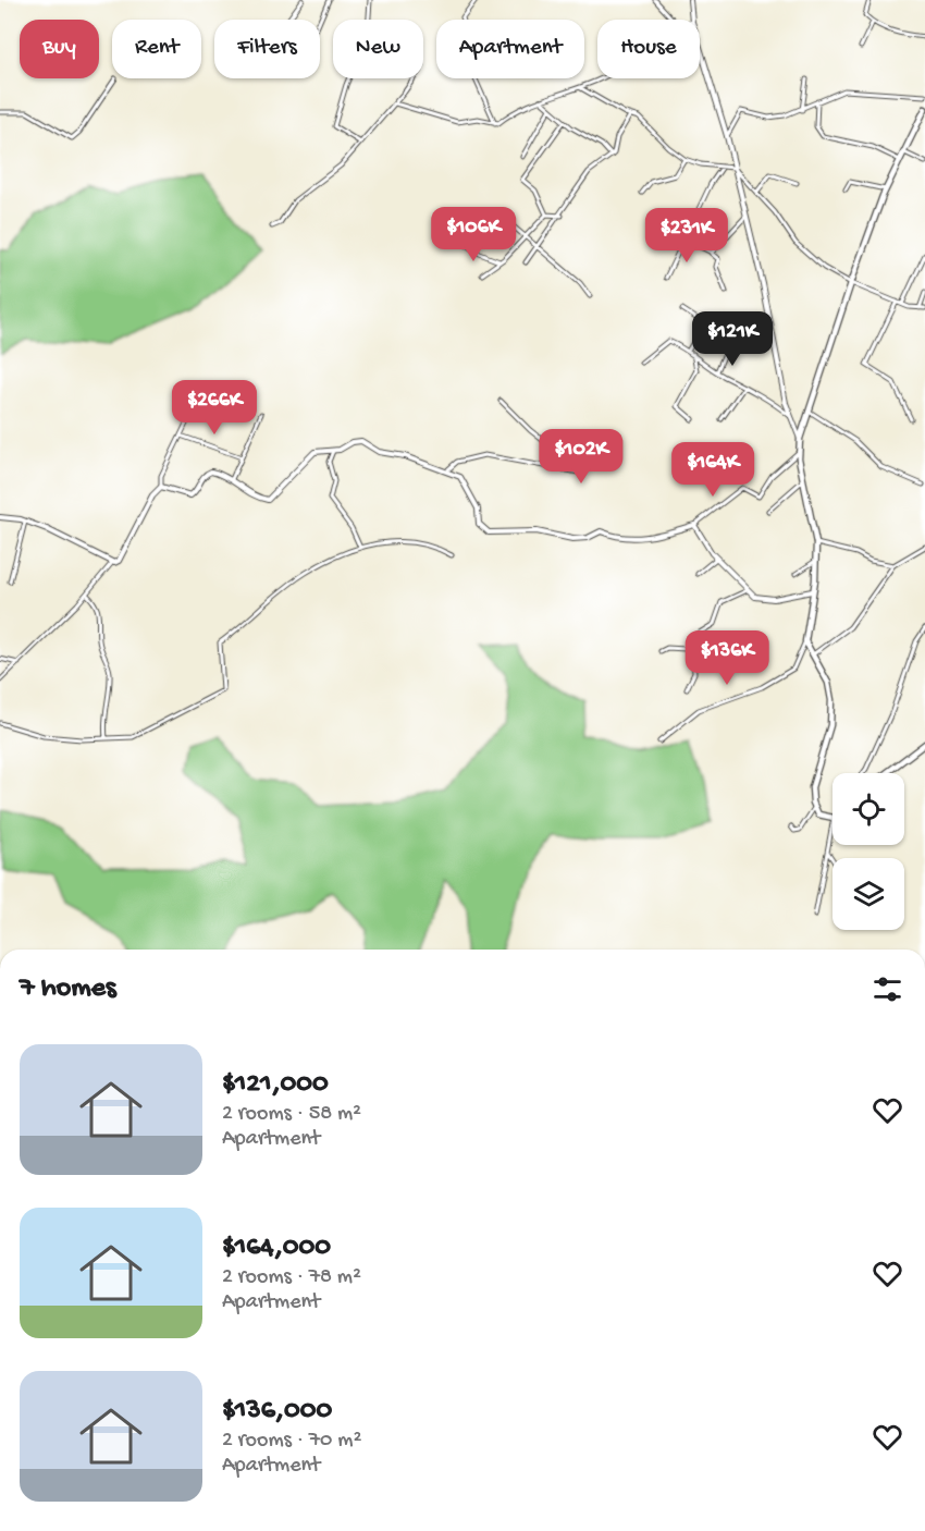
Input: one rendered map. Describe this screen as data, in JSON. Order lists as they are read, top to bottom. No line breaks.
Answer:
{"page":{"chip":["Buy","Rent","Filters","New","Apartment","House"],"price":["$106K","$231K","$121K","$266K","$102K","$164K","$136K"],"heading":"7 homes","list":[{"name":"$121,000","note":"2 rooms · 58 m² · Apartment"},{"name":"$164,000","note":"2 rooms · 78 m² · Apartment"},{"name":"$136,000","note":"2 rooms · 70 m² · Apartment"}]}}
